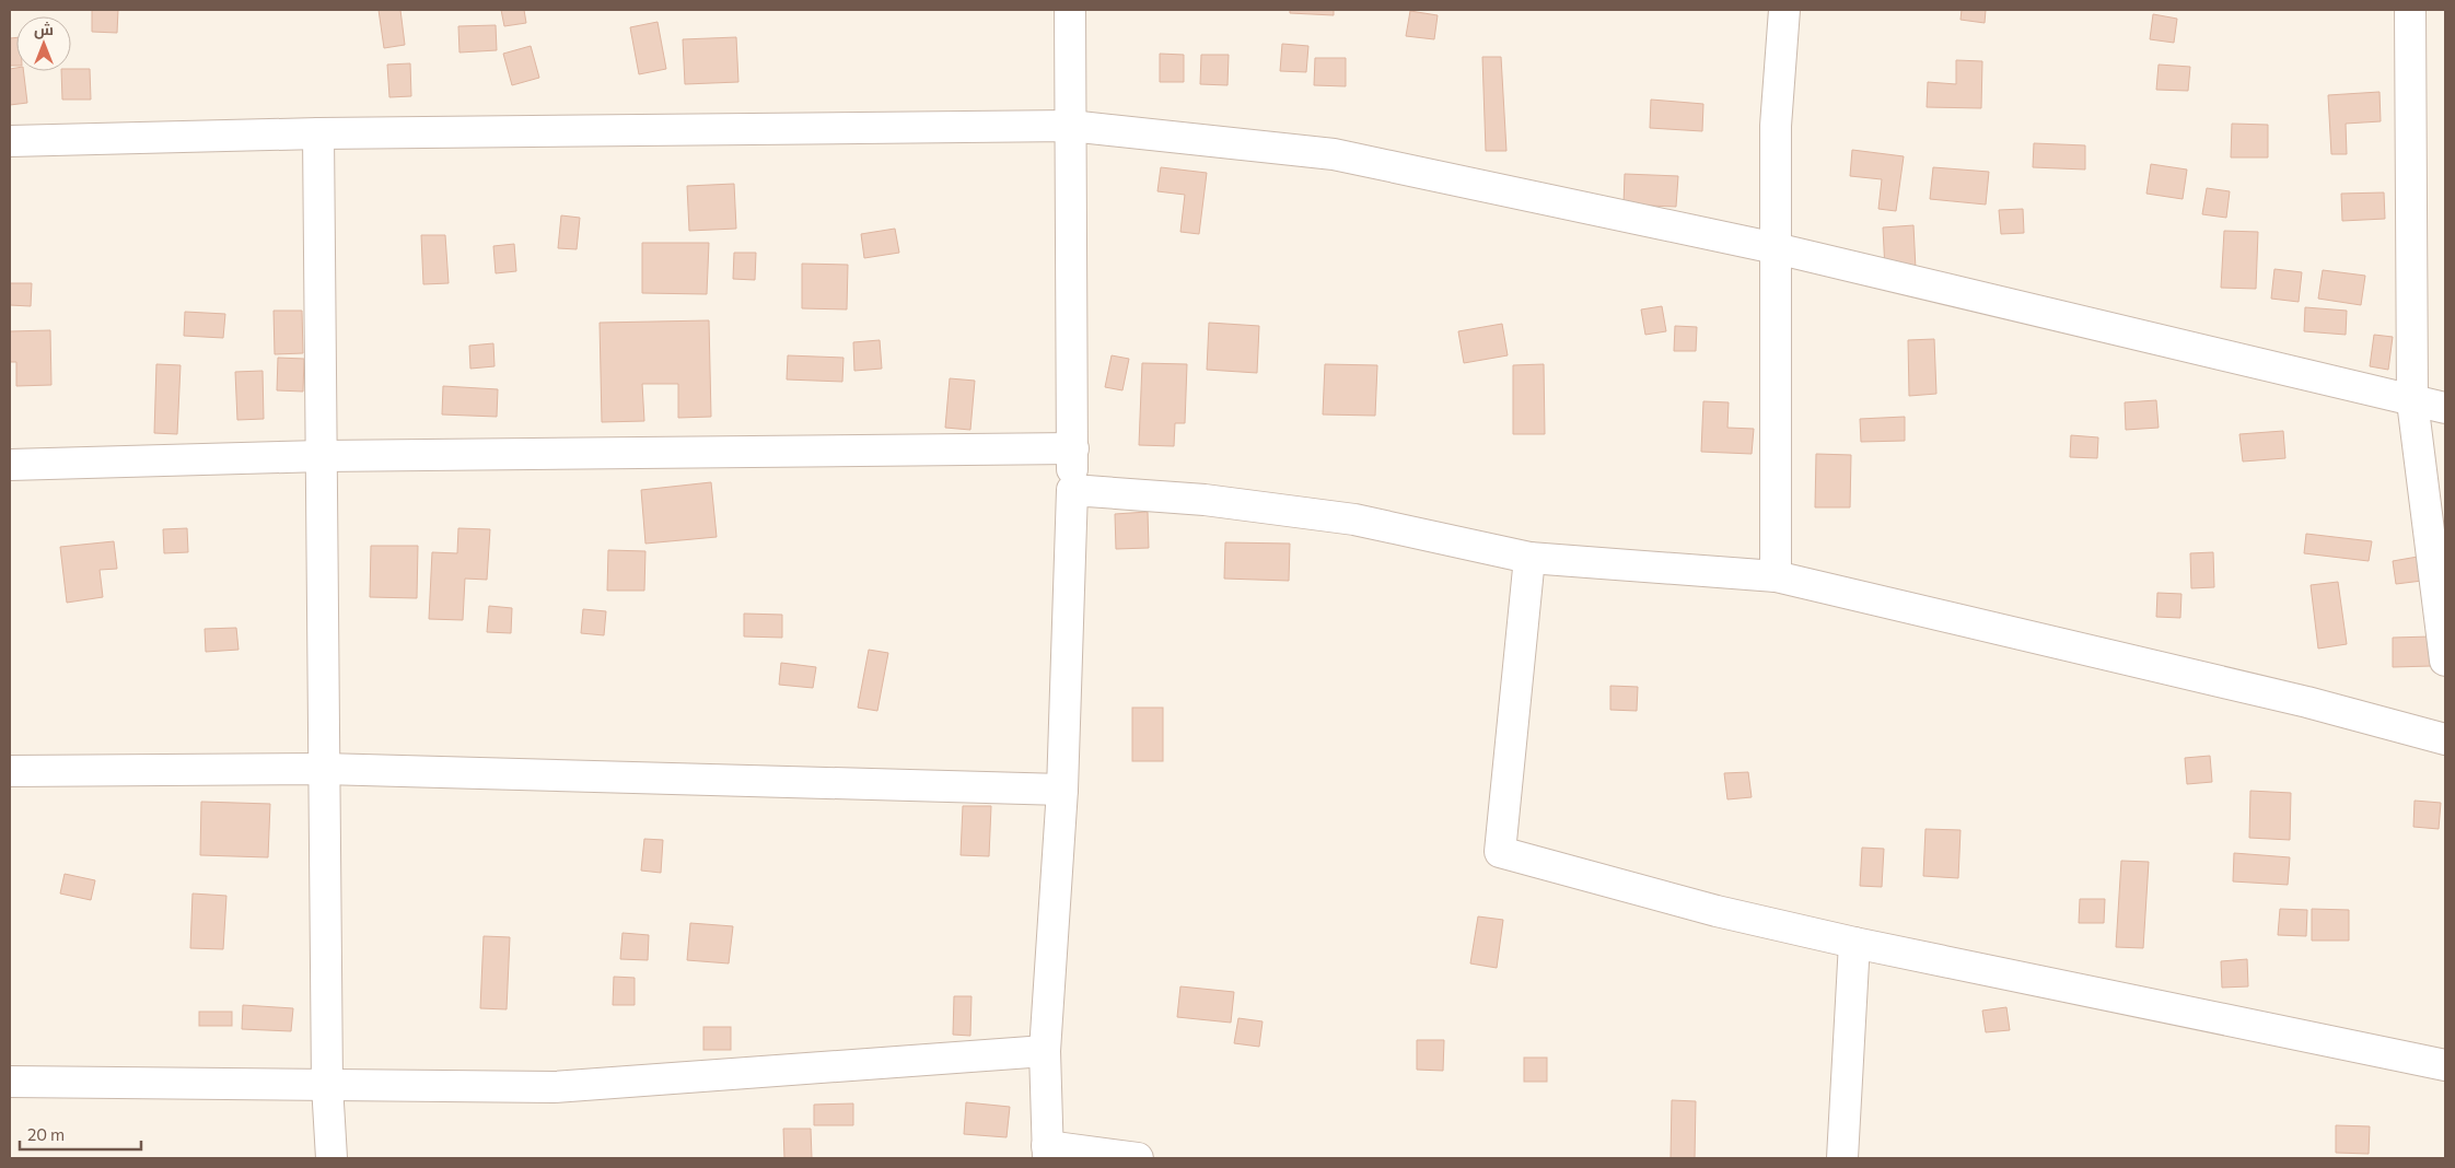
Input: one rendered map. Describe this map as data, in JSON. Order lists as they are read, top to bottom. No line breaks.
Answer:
{"scale_bar":"20 m","north":"top"}
